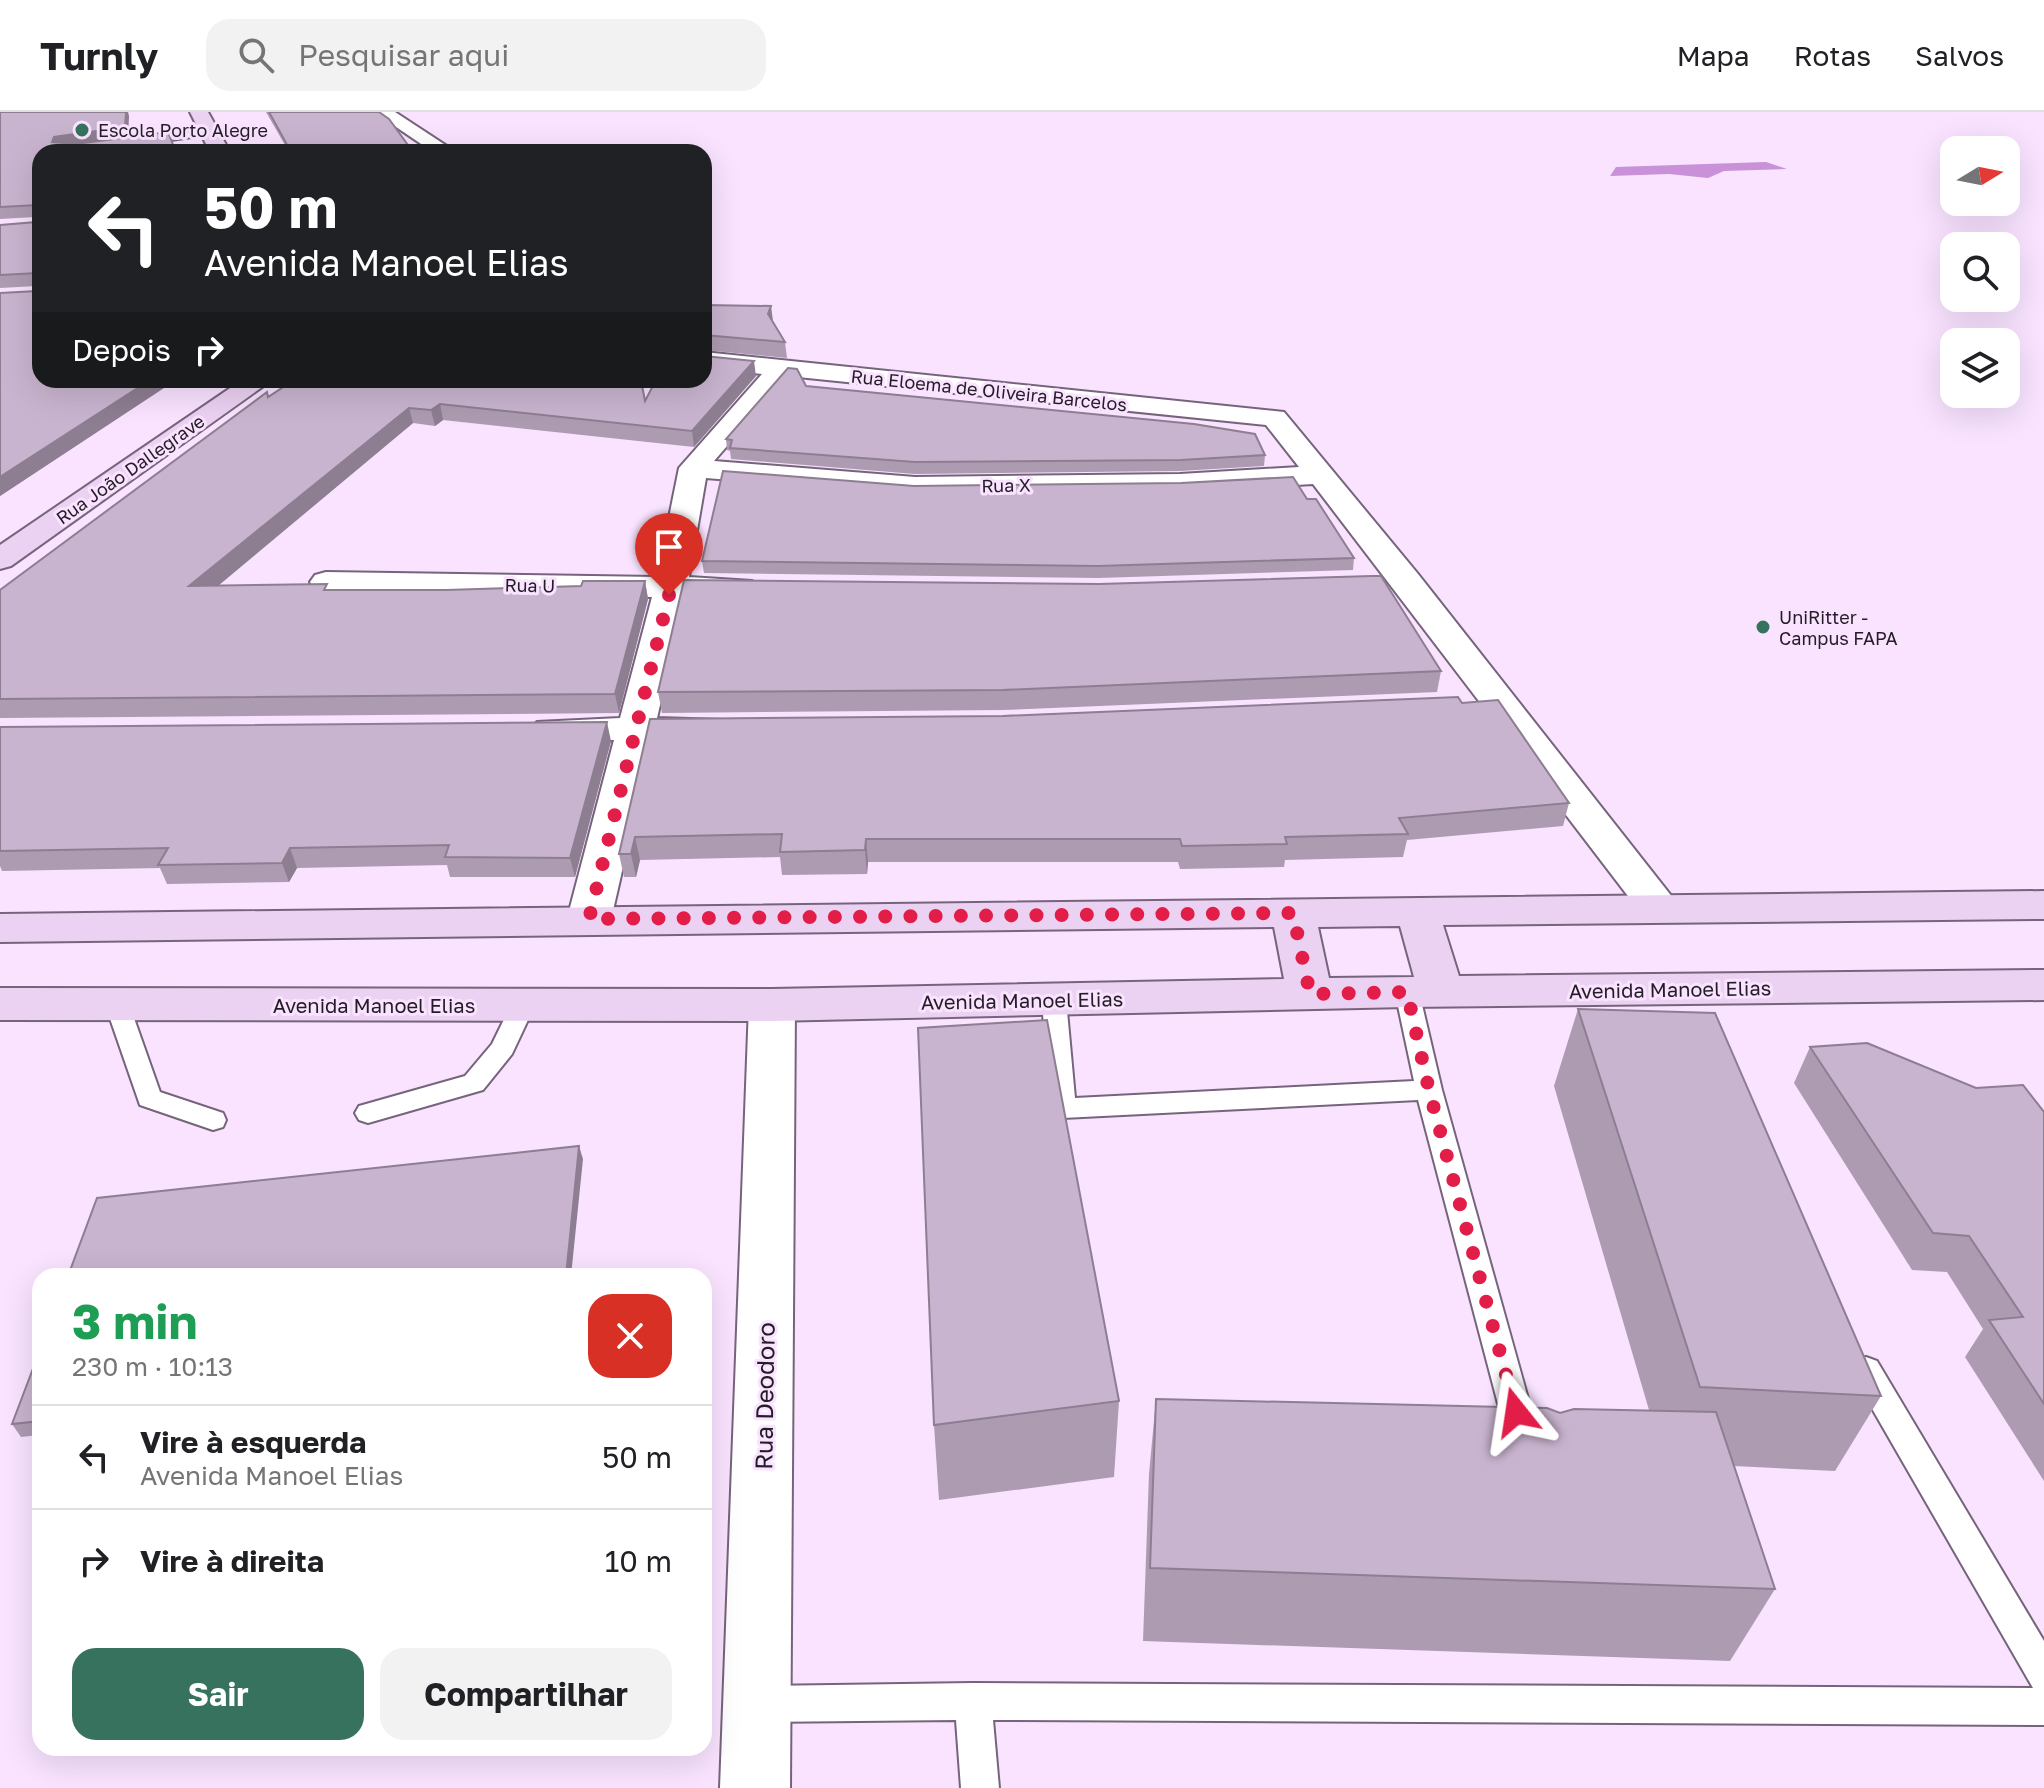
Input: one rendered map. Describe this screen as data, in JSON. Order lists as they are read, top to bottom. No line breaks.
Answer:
{"streets":{"main road":["Rua João Dallegrave","Avenida Manoel Elias"],"street":["Rua Eloema de Oliveira Barcelos","Rua X","Rua U","Rua Deodoro"]},"crossings":[["Rua Eloema de Oliveira Barcelos","Rua X"],["Avenida Manoel Elias","Rua Deodoro"]],"places":["Escola Porto Alegre","UniRitter - Campus FAPA"],"north":"right","page":{"header":"Turnly","search":"Pesquisar aqui","nav":["Mapa","Rotas","Salvos"],"turn":["50 m","Avenida Manoel Elias"],"then":"Depois","heading":["3 min","230 m · 10:13"],"list":[{"name":"Vire à esquerda","note":"Avenida Manoel Elias","value":"50 m"},{"name":"Vire à direita","value":"10 m"}],"buttons":["Sair","Compartilhar"]}}
